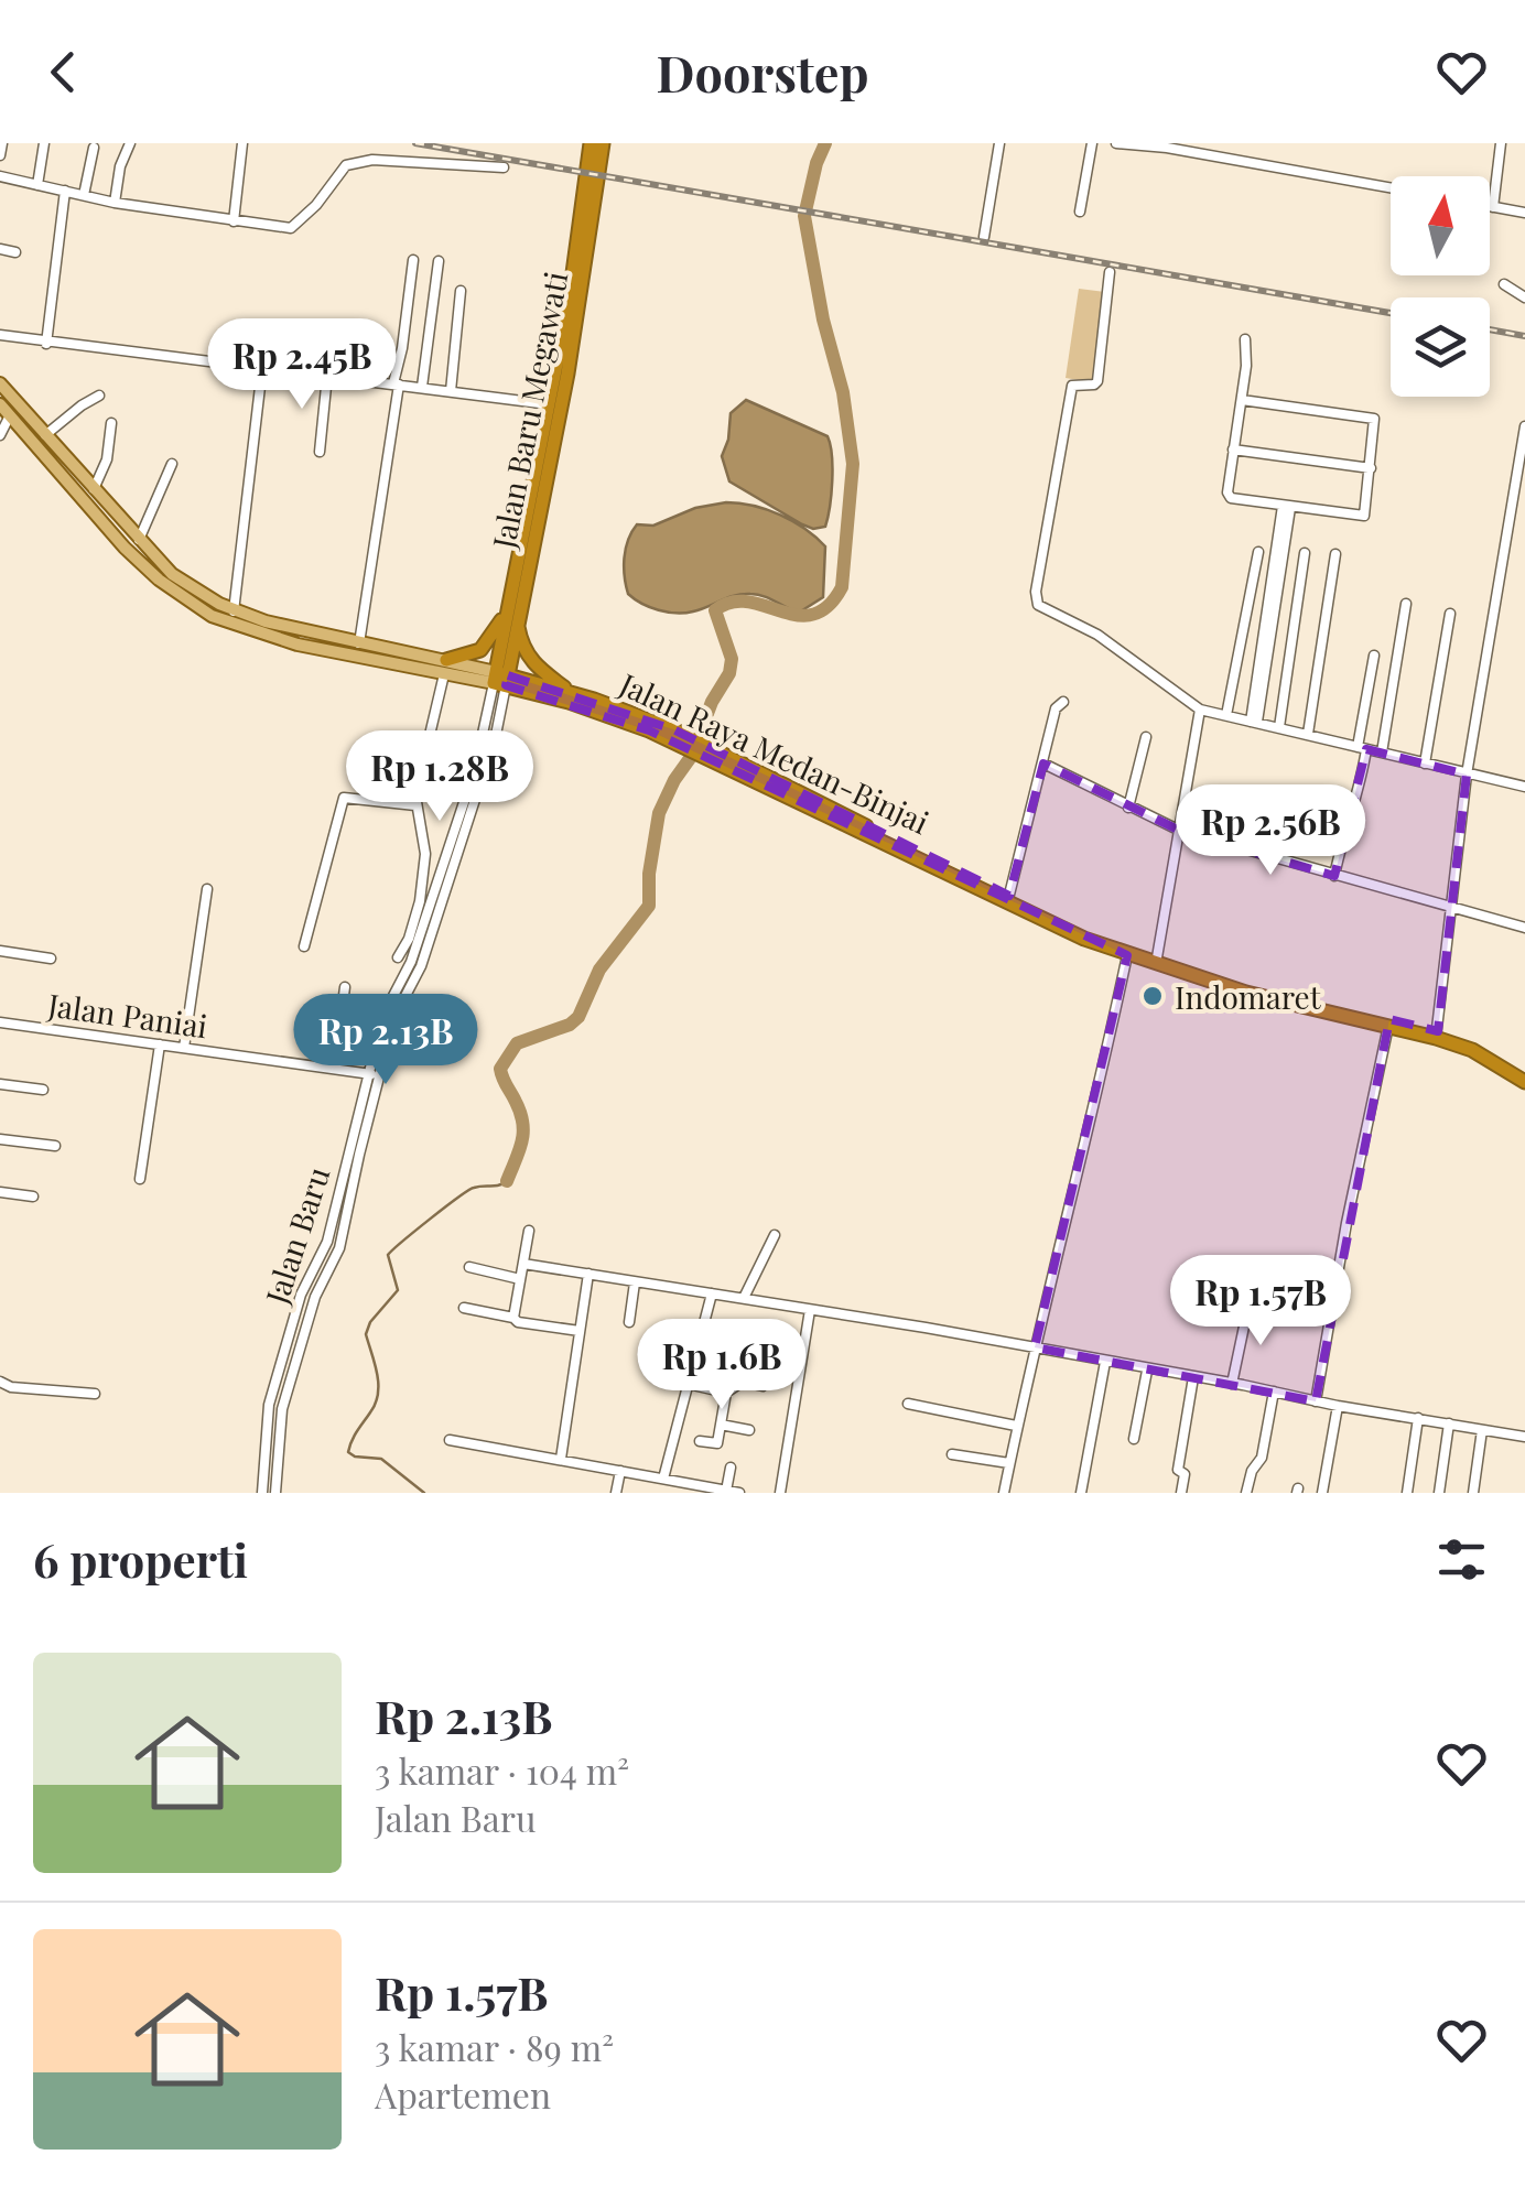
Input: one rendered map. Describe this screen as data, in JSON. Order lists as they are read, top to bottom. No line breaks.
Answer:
{"streets":{"highway":["Jalan Baru Megawati","Jalan Raya Medan-Binjai"],"street":["Jalan Paniai","Jalan Baru"]},"crossings":[["Jalan Baru Megawati","Jalan Raya Medan-Binjai"],["Jalan Baru Megawati","Jalan Baru"],["Jalan Raya Medan-Binjai","Jalan Baru"],["Jalan Paniai","Jalan Baru"]],"places":["Indomaret"],"north":"top","page":{"header":"Doorstep","price":["Rp 2.45B","Rp 1.28B","Rp 2.56B","Rp 2.13B","Rp 1.57B","Rp 1.6B"],"heading":"6 properti","list":[{"name":"Rp 2.13B","note":"3 kamar · 104 m² · Jalan Baru"},{"name":"Rp 1.57B","note":"3 kamar · 89 m² · Apartemen"}]}}
